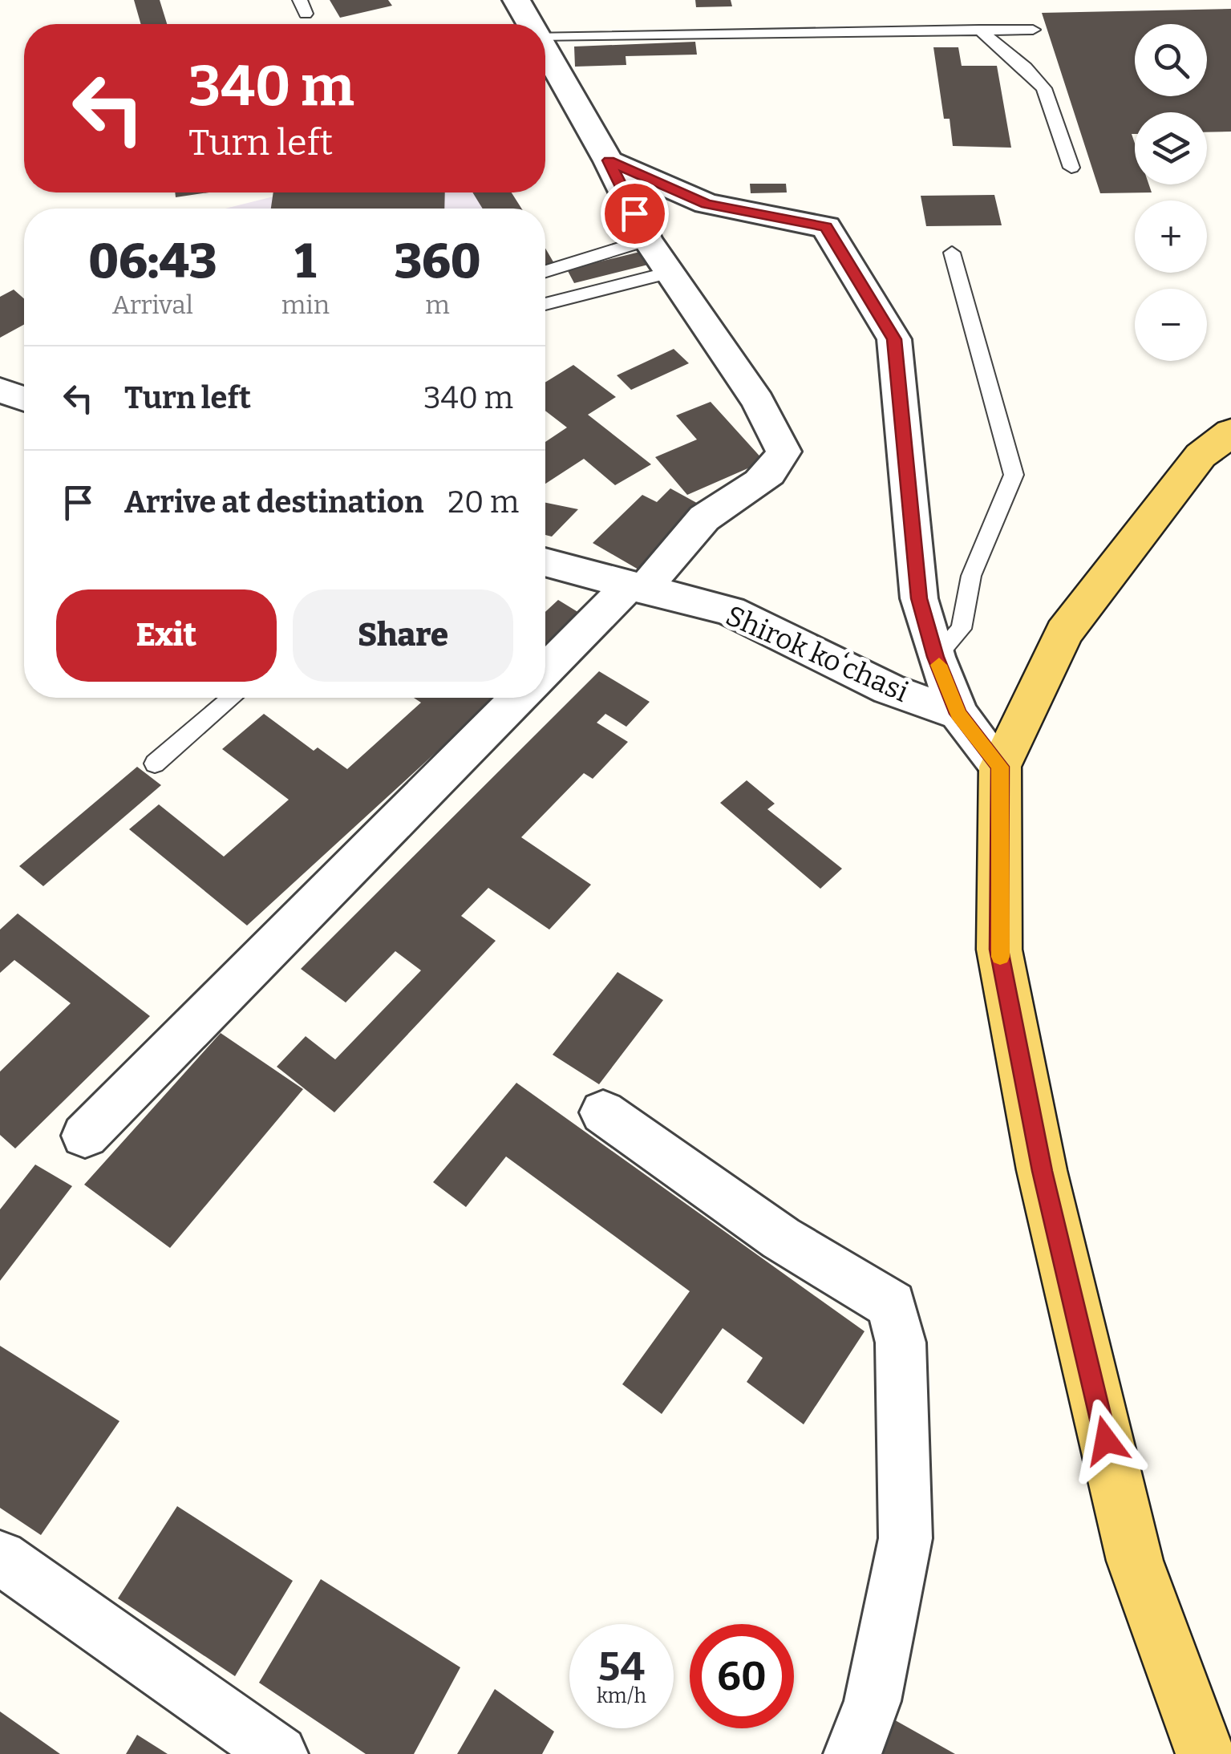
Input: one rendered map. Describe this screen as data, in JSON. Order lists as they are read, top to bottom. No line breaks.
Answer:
{"streets":{"street":["Shirok koʻchasi"]},"page":{"map_buttons":["+","−"],"turn":["340 m","Turn left"],"eta":["06:43","Arrival","1","min","360","m"],"list":[{"name":"Turn left","value":"340 m"},{"name":"Arrive at destination","value":"20 m"}],"buttons":["Exit","Share"],"speed":"54 km/h","limit":"60"}}
